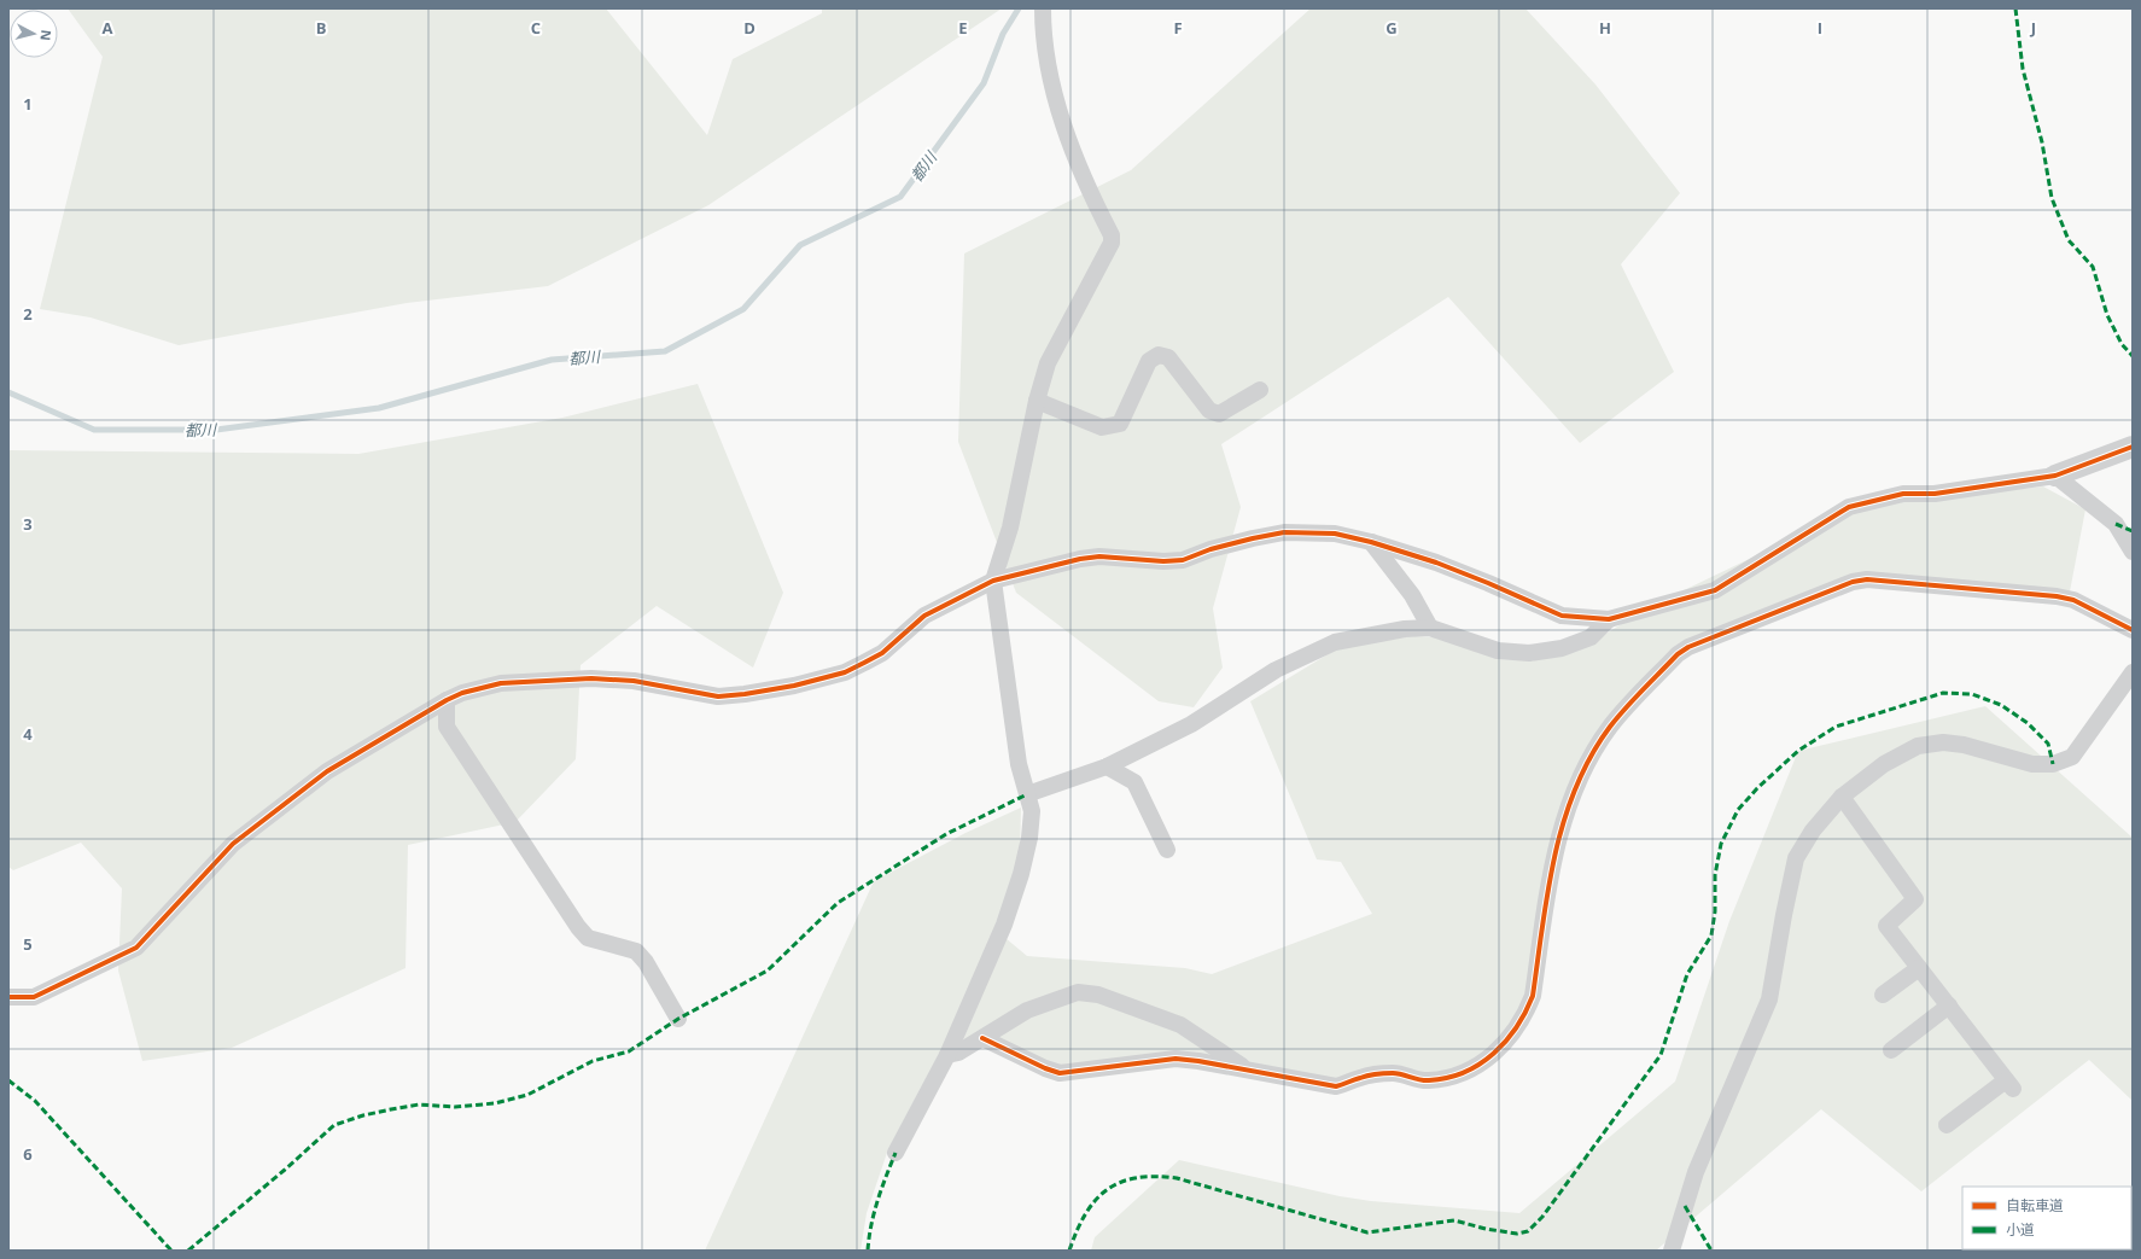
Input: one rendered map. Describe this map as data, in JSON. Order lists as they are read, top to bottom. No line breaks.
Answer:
{"water":["都川"],"legend":["自転車道","小道"],"north":"right","grid":{"columns":["A","B","C","D","E","F","G","H","I","J"],"rows":["1","2","3","4","5","6"]}}
